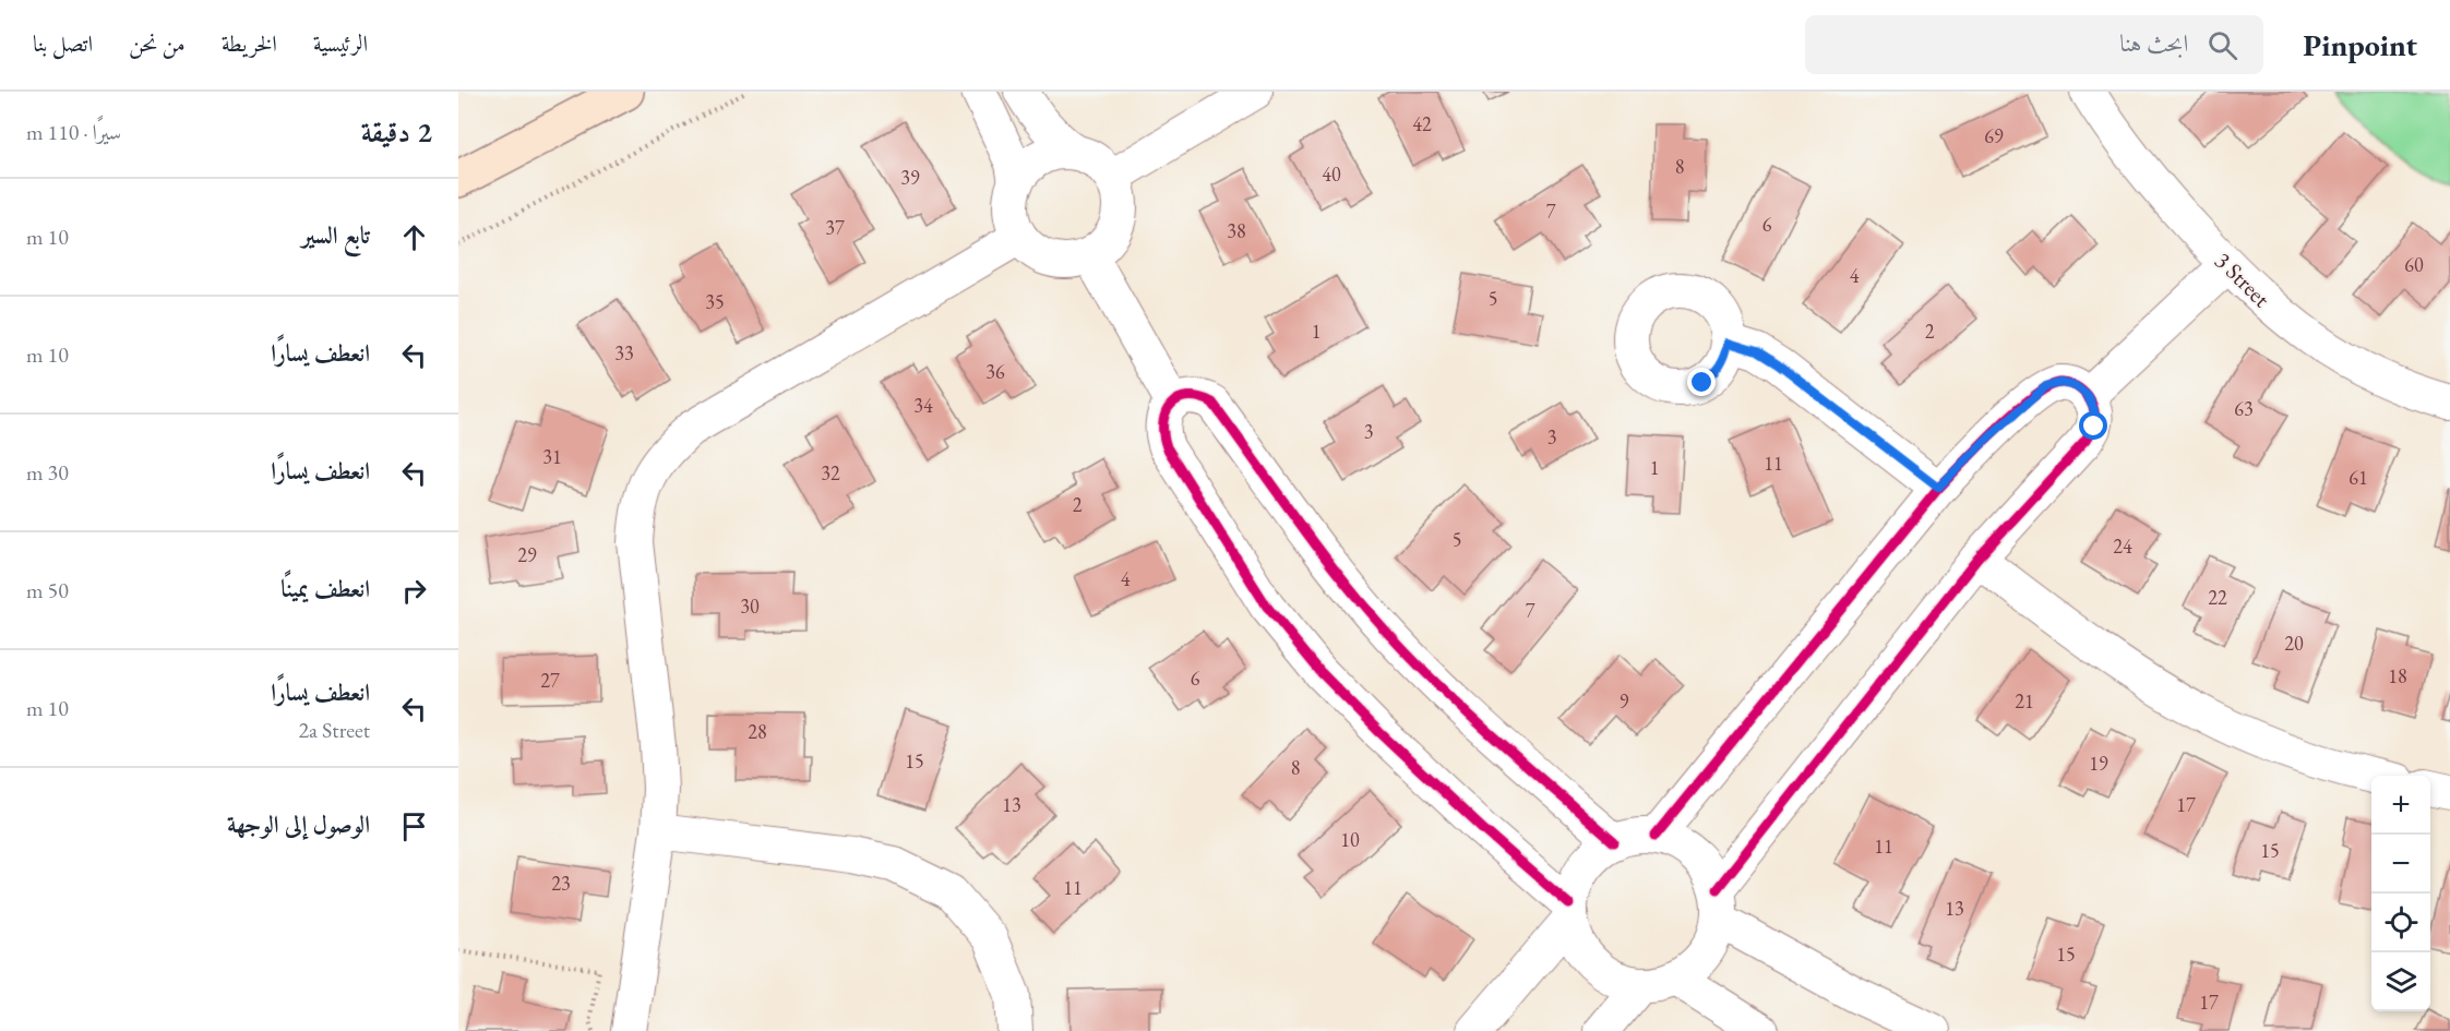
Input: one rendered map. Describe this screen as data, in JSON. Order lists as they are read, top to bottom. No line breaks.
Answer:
{"streets":{"street":["3 Street"]},"house_numbers":["42","69","8","40","39","7","6","37","38","60","4","5","35","1","2","33","36","34","63","3","3","31","11","1","32","61","2","5","24","29","4","22","30","7","20","18","6","27","9","21","28","15","19","8","13","17","10","11","15","23","11","13","15","17"],"page":{"header":"Pinpoint","search":"ابحث هنا","nav":["الرئيسية","الخريطة","من نحن","اتصل بنا"],"heading":["2 دقيقة","سيرًا · 110 m"],"list":[["تابع السير","10 m"],["انعطف يسارًا","10 m"],["انعطف يسارًا","30 m"],["انعطف يمينًا","50 m"],["انعطف يسارًا","2a Street","10 m"],"الوصول إلى الوجهة"],"map_buttons":["+","−"]}}
